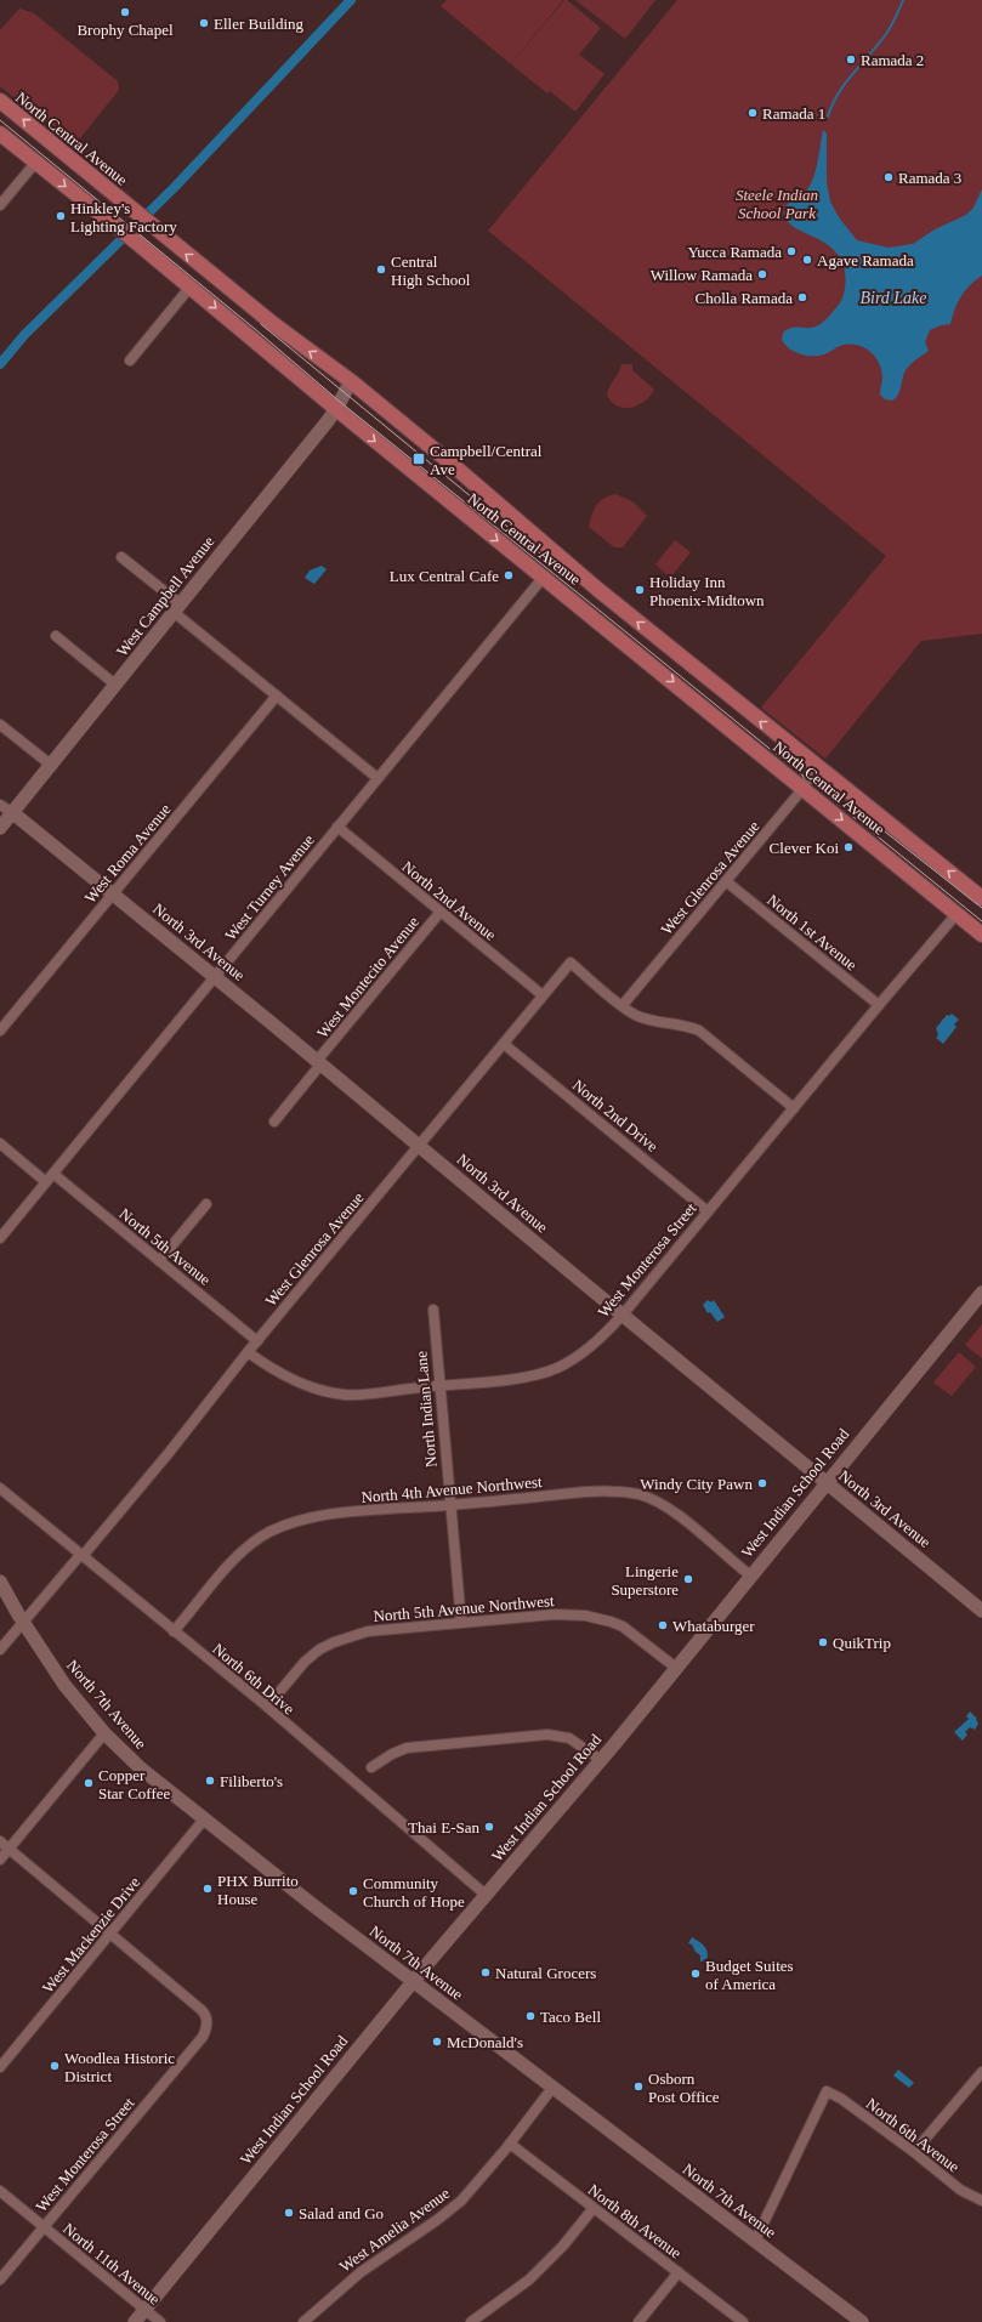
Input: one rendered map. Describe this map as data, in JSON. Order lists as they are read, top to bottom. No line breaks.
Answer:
{"streets":{"main road":["North Central Avenue","West Campbell Avenue","North 3rd Avenue","West Indian School Road","North 7th Avenue"],"street":["West Roma Avenue","West Glenrosa Avenue","West Turney Avenue","North 2nd Avenue","North 1st Avenue","West Montecito Avenue","North 2nd Drive","North 5th Avenue","West Monterosa Street","North Indian Lane","North 4th Avenue Northwest","North 5th Avenue Northwest","North 6th Drive","West Mackenzie Drive","North 6th Avenue","North 8th Avenue","West Amelia Avenue","North 11th Avenue"]},"crossings":[["North Central Avenue","West Campbell Avenue"],["North Central Avenue","West Glenrosa Avenue"],["North Central Avenue","West Turney Avenue"],["North Central Avenue","West Monterosa Street"],["West Campbell Avenue","North 3rd Avenue"],["West Roma Avenue","North 3rd Avenue"],["West Glenrosa Avenue","North 2nd Avenue"],["West Glenrosa Avenue","North 1st Avenue"],["West Glenrosa Avenue","North 3rd Avenue"],["West Glenrosa Avenue","North 2nd Drive"],["West Glenrosa Avenue","North 5th Avenue"],["West Glenrosa Avenue","West Monterosa Street"],["West Glenrosa Avenue","North 6th Drive"],["West Glenrosa Avenue","North 7th Avenue"],["West Turney Avenue","North 2nd Avenue"],["West Turney Avenue","North 3rd Avenue"],["West Turney Avenue","North 5th Avenue"],["North 2nd Avenue","West Montecito Avenue"],["North 1st Avenue","West Monterosa Street"],["North 3rd Avenue","West Montecito Avenue"],["North 3rd Avenue","West Monterosa Street"],["North 3rd Avenue","West Indian School Road"],["North 2nd Drive","West Monterosa Street"],["West Monterosa Street","North Indian Lane"],["West Monterosa Street","West Mackenzie Drive"],["West Monterosa Street","North 11th Avenue"],["North Indian Lane","North 4th Avenue Northwest"],["North Indian Lane","North 5th Avenue Northwest"],["North 4th Avenue Northwest","West Indian School Road"],["North 4th Avenue Northwest","North 6th Drive"],["West Indian School Road","North 5th Avenue Northwest"],["West Indian School Road","North 6th Drive"],["West Indian School Road","North 7th Avenue"],["West Indian School Road","North 11th Avenue"],["North 5th Avenue Northwest","North 6th Drive"],["North 7th Avenue","West Mackenzie Drive"],["North 7th Avenue","North 6th Avenue"],["North 7th Avenue","West Amelia Avenue"],["North 8th Avenue","West Amelia Avenue"]],"water":["Bird Lake"],"parks":["Steele Indian School Park"],"places":{"other":["Brophy Chapel","Eller Building","Ramada 2","Ramada 1","Ramada 3","Hinkley's Lighting Factory","Yucca Ramada","Agave Ramada","Central High School","Willow Ramada","Cholla Ramada","Lux Central Cafe","Holiday Inn Phoenix-Midtown","Clever Koi","Windy City Pawn","Lingerie Superstore","Whataburger","QuikTrip","Filiberto's","Copper Star Coffee","Thai E-San","PHX Burrito House","Community Church of Hope","Natural Grocers","Budget Suites of America","Taco Bell","McDonald's","Woodlea Historic District","Osborn Post Office","Salad and Go"],"transit":["Campbell/Central Ave"]}}
